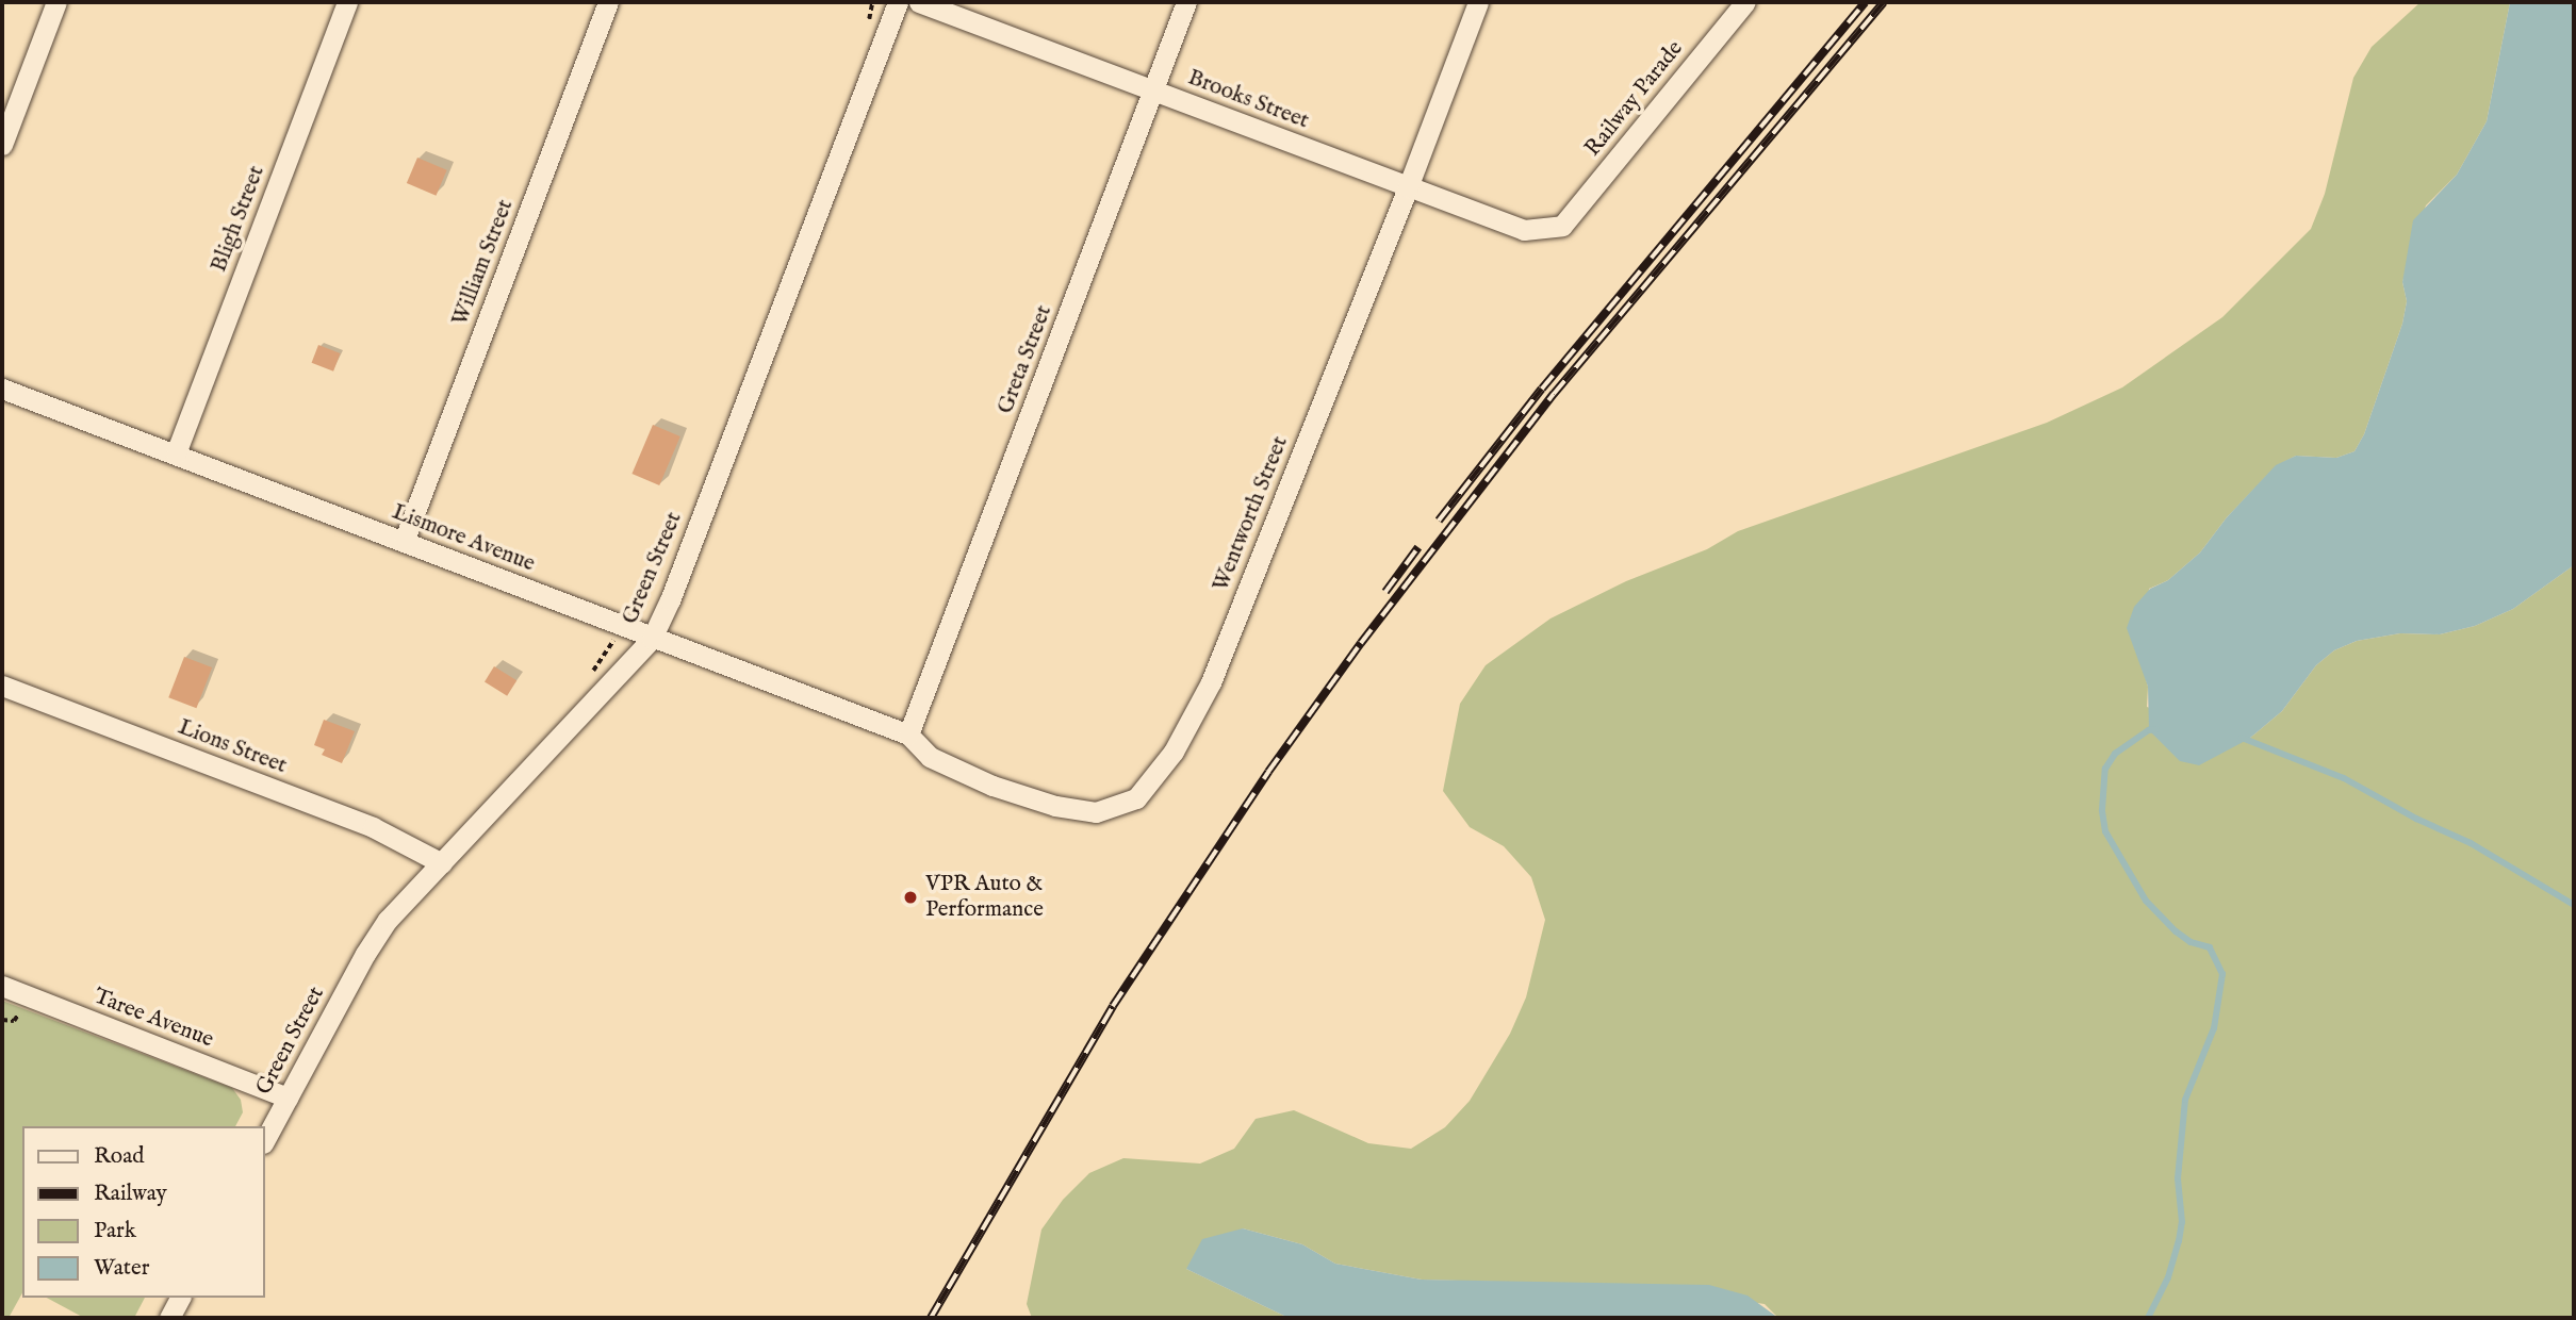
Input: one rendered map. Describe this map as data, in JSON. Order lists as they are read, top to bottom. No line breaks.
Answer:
{"streets":{"street":["Railway Parade","Brooks Street","Bligh Street","William Street","Greta Street","Wentworth Street","Lismore Avenue","Green Street","Lions Street","Taree Avenue"]},"crossings":[["Railway Parade","Brooks Street"],["Brooks Street","Greta Street"],["Brooks Street","Wentworth Street"],["Bligh Street","Lismore Avenue"],["William Street","Lismore Avenue"],["Greta Street","Wentworth Street"],["Greta Street","Lismore Avenue"],["Wentworth Street","Lismore Avenue"],["Lismore Avenue","Green Street"],["Green Street","Lions Street"],["Green Street","Taree Avenue"]],"places":["VPR Auto & Performance"],"legend":["Road","Railway","Park","Water"]}
